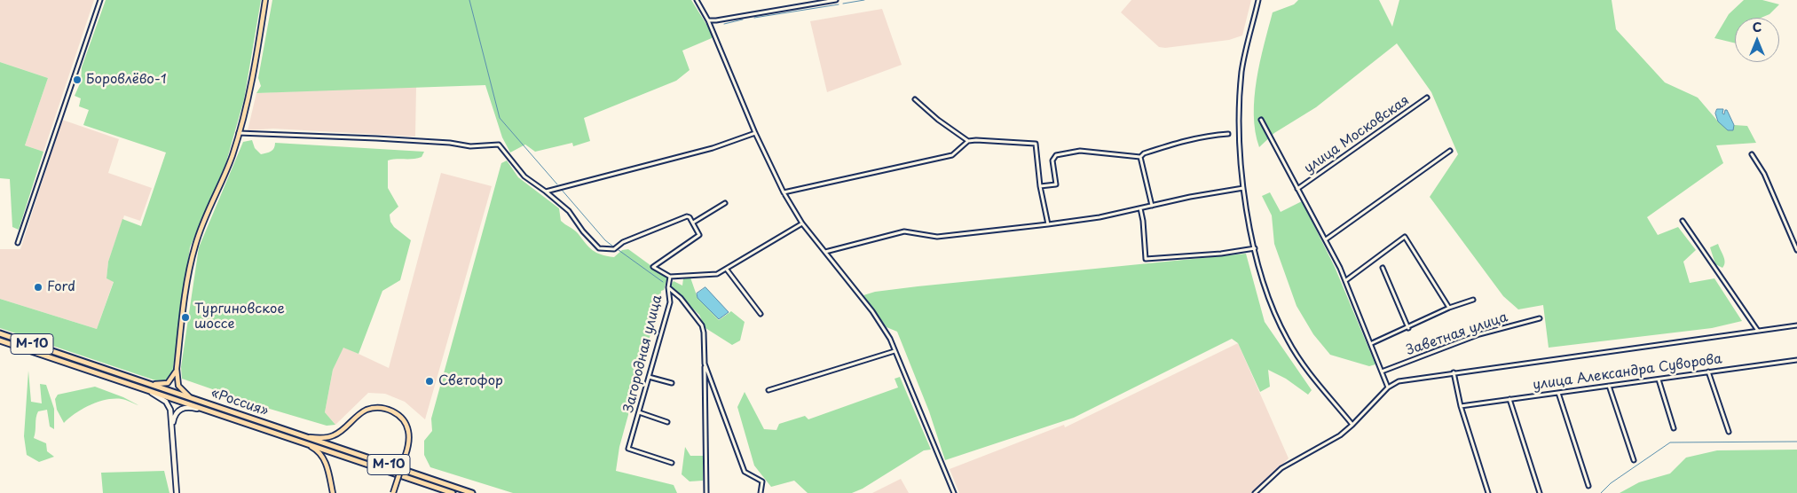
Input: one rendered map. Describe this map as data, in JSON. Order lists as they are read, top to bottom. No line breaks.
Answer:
{"streets":{"highway":["М-10","«Россия»"],"street":["улица Московская","Заветная улица","Загородная улица","улица Александра Суворова"]},"places":["Боровлёво-1","Ford","Тургиновское шоссе","Светофор"],"north":"top"}
